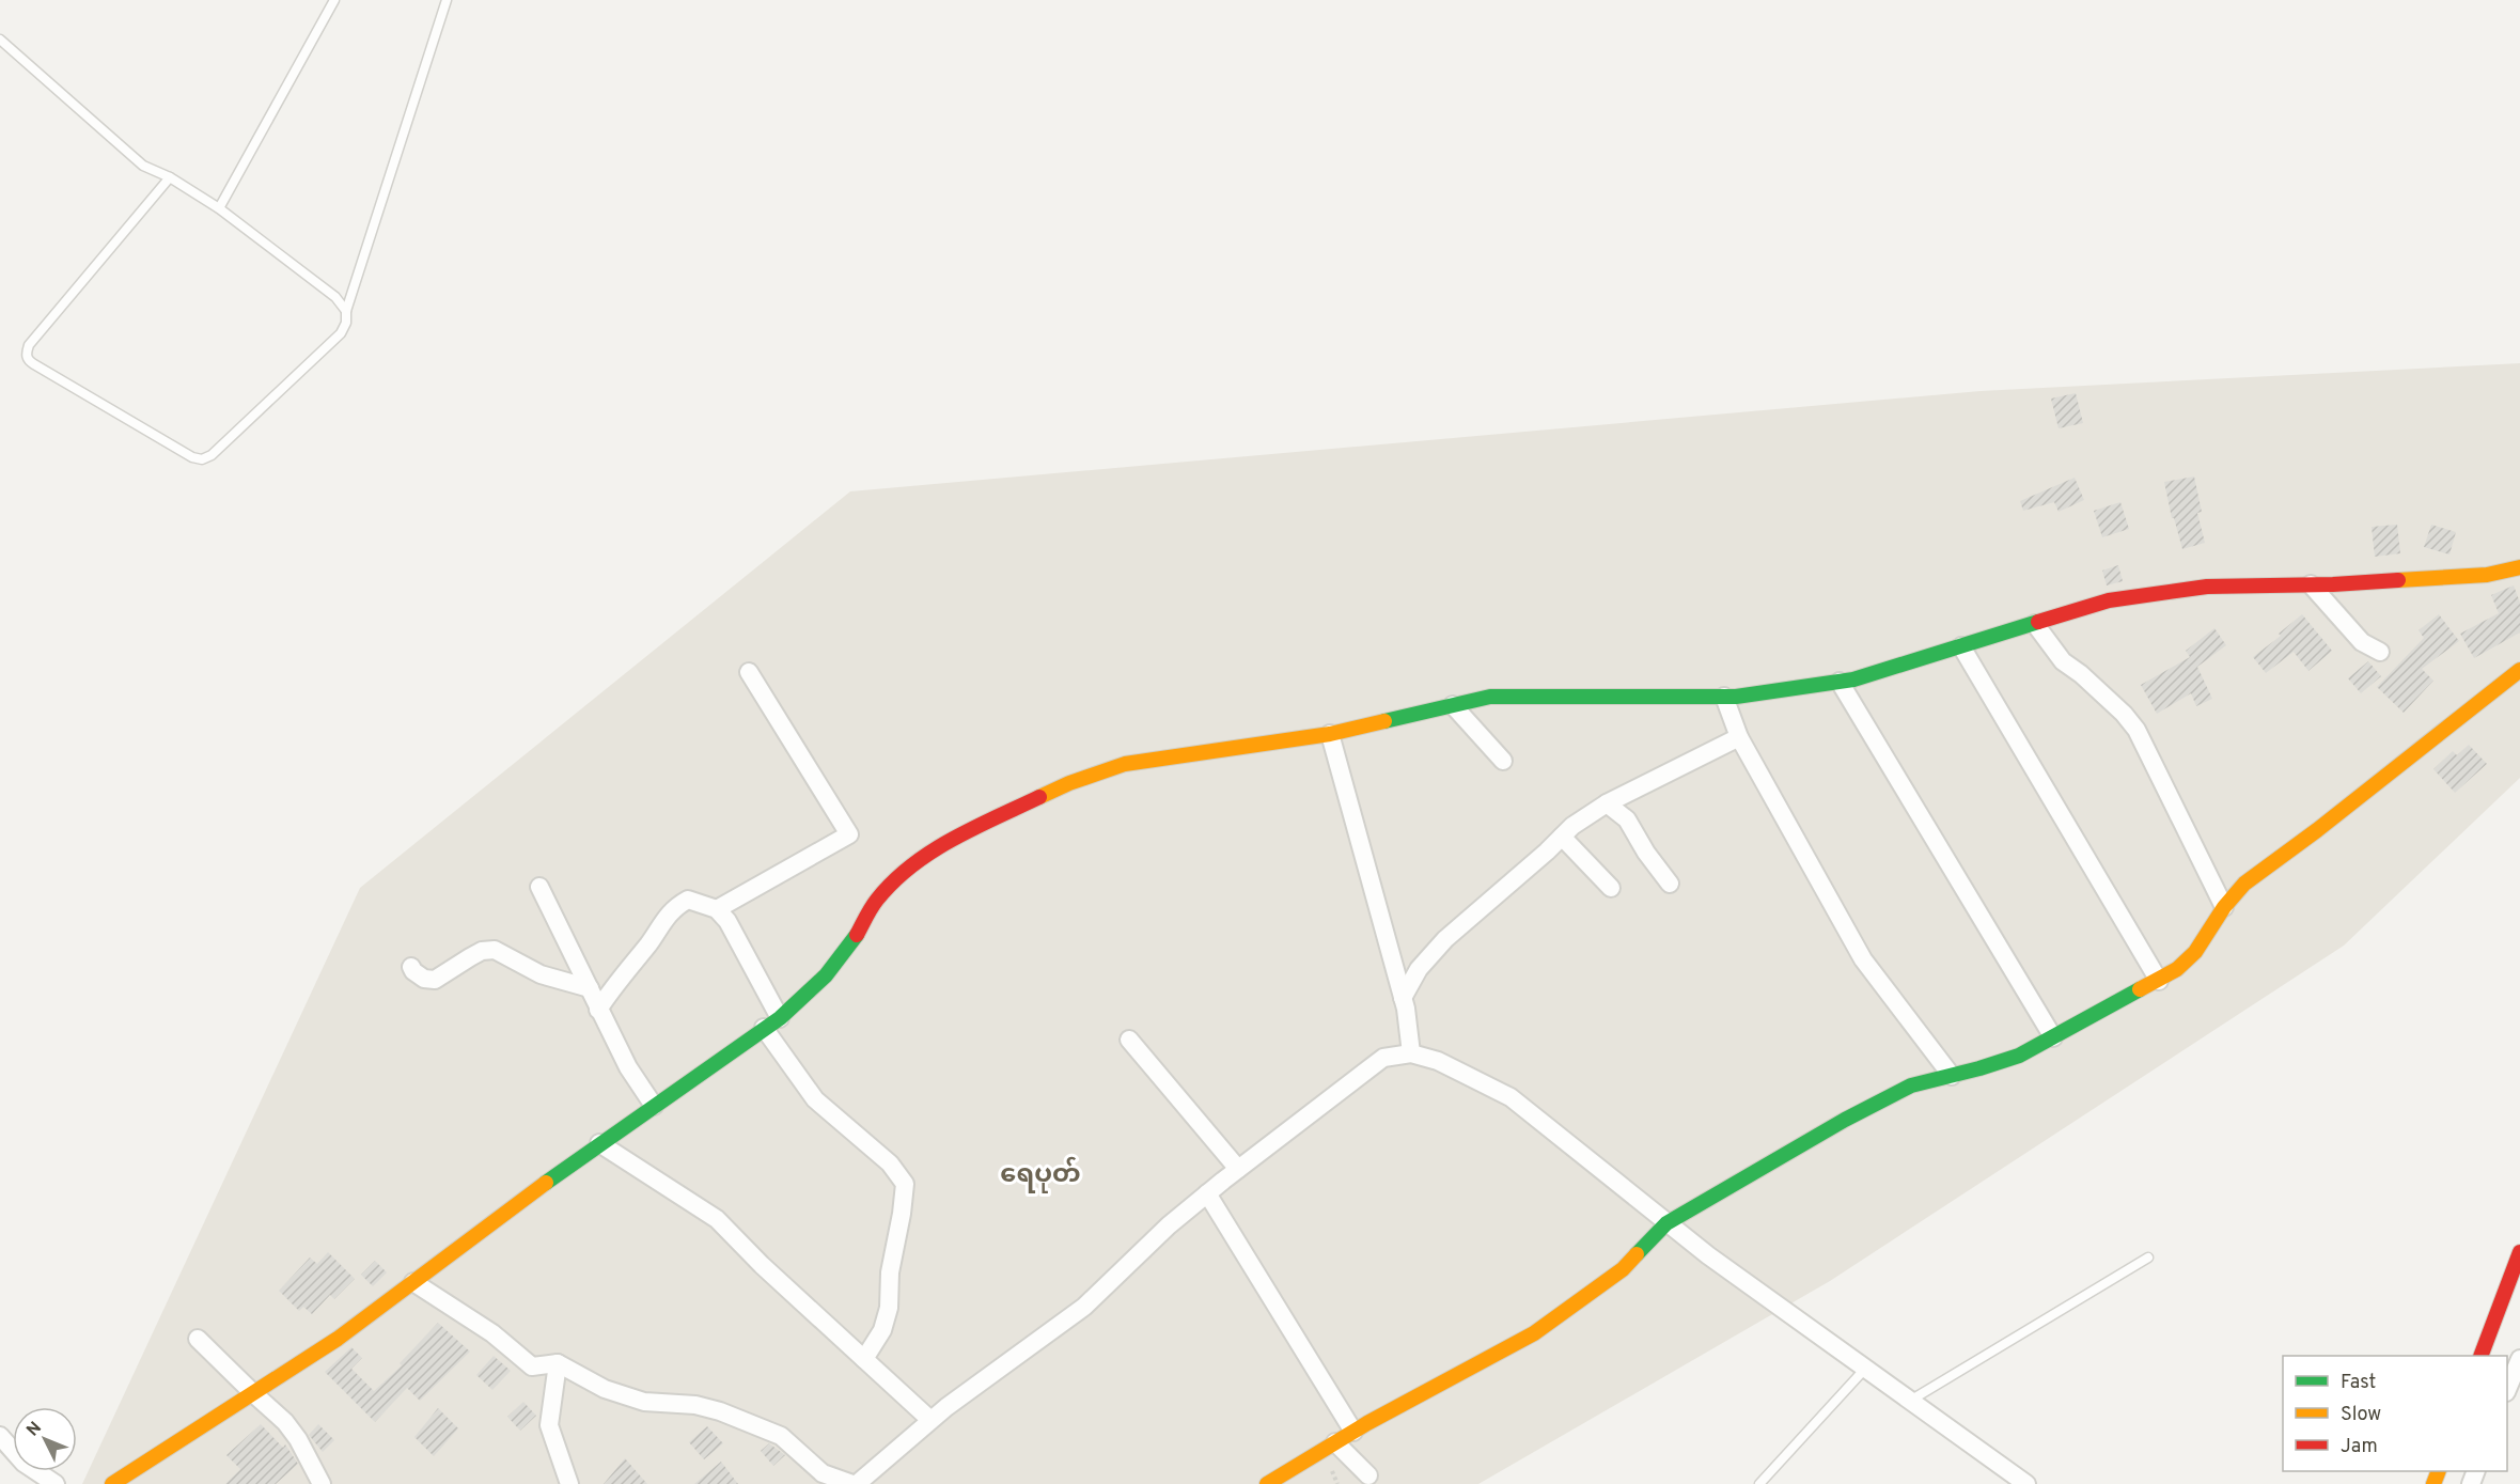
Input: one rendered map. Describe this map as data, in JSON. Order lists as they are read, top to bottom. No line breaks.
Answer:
{"districts":["ရေပုတ်"],"legend":["Fast","Slow","Jam"],"north":"top left"}
